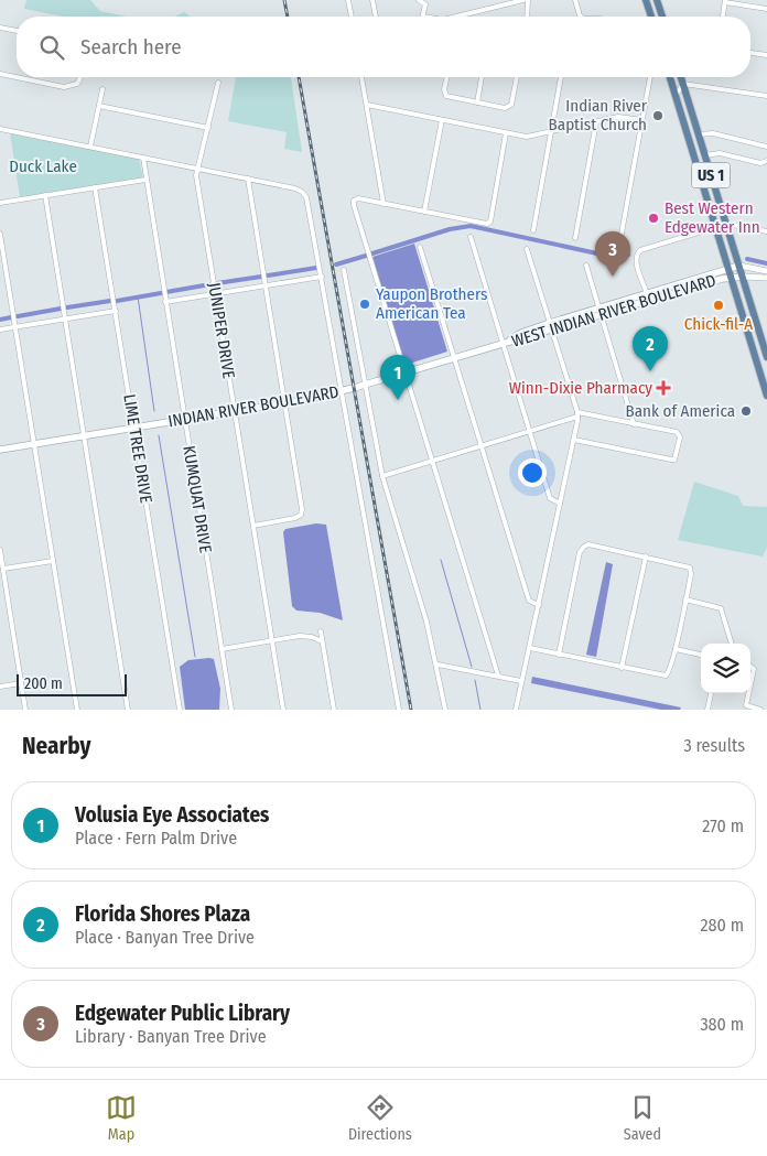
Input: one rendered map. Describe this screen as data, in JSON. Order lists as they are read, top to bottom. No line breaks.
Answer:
{"streets":{"main road":["US 1","WEST INDIAN RIVER BOULEVARD","INDIAN RIVER BOULEVARD"],"street":["JUNIPER DRIVE","LIME TREE DRIVE","KUMQUAT DRIVE"]},"crossings":[["US 1","WEST INDIAN RIVER BOULEVARD"],["WEST INDIAN RIVER BOULEVARD","INDIAN RIVER BOULEVARD"],["JUNIPER DRIVE","INDIAN RIVER BOULEVARD"],["INDIAN RIVER BOULEVARD","LIME TREE DRIVE"],["INDIAN RIVER BOULEVARD","KUMQUAT DRIVE"]],"parks":["Duck Lake"],"places":{"other":["Indian River Baptist Church","Best Western Edgewater Inn","Yaupon Brothers American Tea","Chick-fil-A","Bank of America"],"health":["Winn-Dixie Pharmacy"]},"scale_bar":"200 m","page":{"search":"Search here","pins":["3","2","1"],"scale":"200 m","heading":["Nearby","3 results"],"list":[{"mark":"1","name":"Volusia Eye Associates","note":"Place · Fern Palm Drive","value":"270 m"},{"mark":"2","name":"Florida Shores Plaza","note":"Place · Banyan Tree Drive","value":"280 m"},{"mark":"3","name":"Edgewater Public Library","note":"Library · Banyan Tree Drive","value":"380 m"}],"nav":["Map","Directions","Saved"]}}
